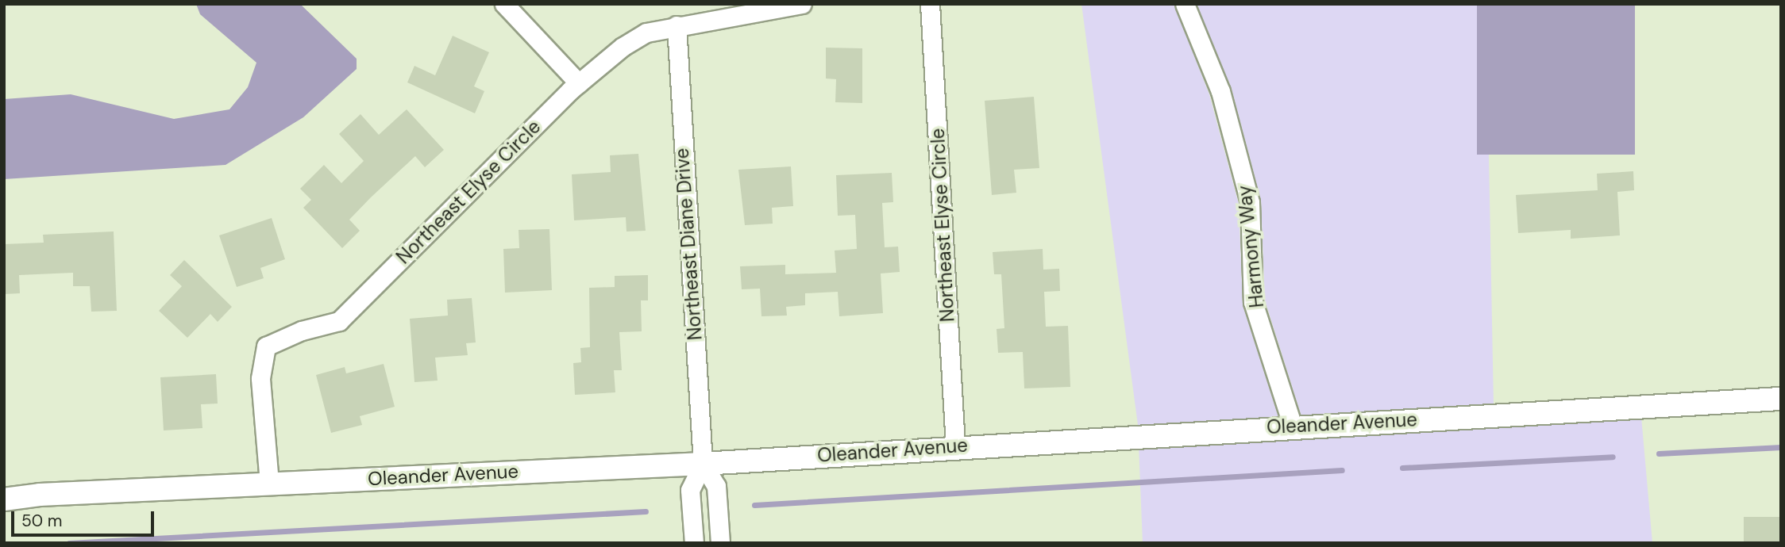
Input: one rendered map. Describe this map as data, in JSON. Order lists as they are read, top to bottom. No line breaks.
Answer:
{"streets":{"street":["Northeast Elyse Circle","Northeast Diane Drive","Harmony Way","Oleander Avenue"]},"crossings":[["Northeast Elyse Circle","Northeast Diane Drive"],["Northeast Elyse Circle","Oleander Avenue"],["Northeast Diane Drive","Oleander Avenue"],["Harmony Way","Oleander Avenue"]],"scale_bar":"50 m"}
